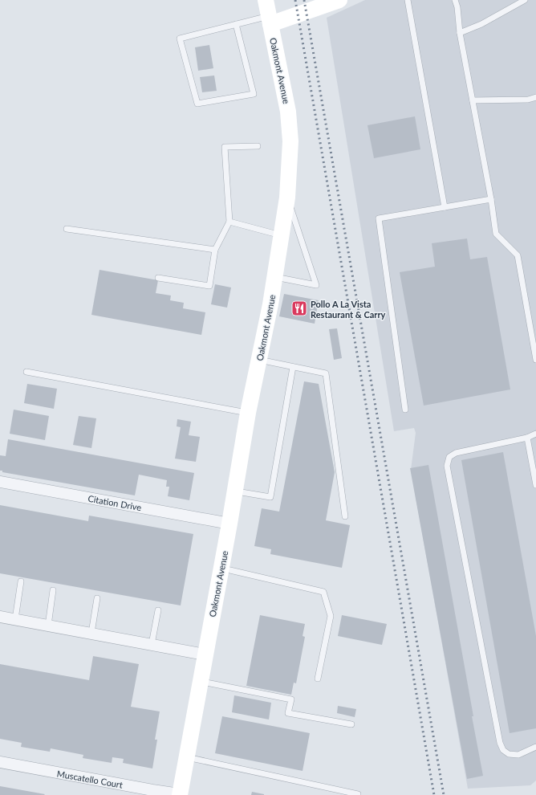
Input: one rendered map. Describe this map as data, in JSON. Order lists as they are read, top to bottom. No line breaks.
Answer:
{"streets":{"street":["Oakmont Avenue","Citation Drive","Muscatello Court"]},"crossings":[["Oakmont Avenue","Citation Drive"],["Oakmont Avenue","Muscatello Court"]],"places":{"restaurant":["Pollo A La Vista Restaurant & Carry"]}}
